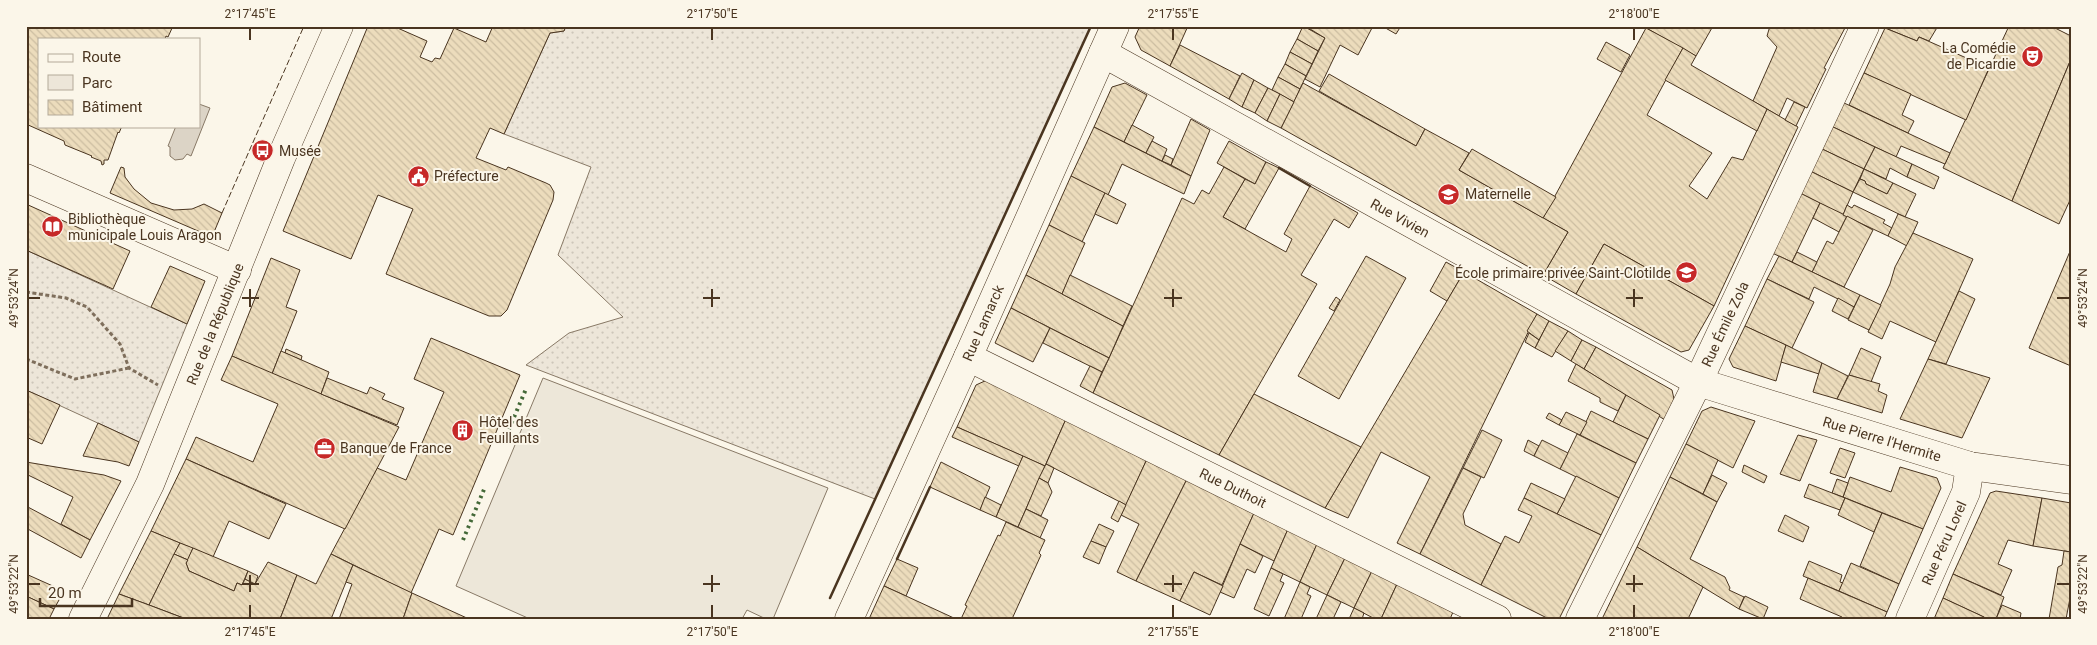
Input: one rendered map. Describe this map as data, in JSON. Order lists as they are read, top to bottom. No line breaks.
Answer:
{"streets":{"street":["Rue Vivien","Rue Lamarck","Rue de la République","Rue Émile Zola","Rue Pierre l'Hermite","Rue Duthoit","Rue Péru Lorel"]},"crossings":[["Rue Vivien","Rue Lamarck"],["Rue Vivien","Rue Émile Zola"],["Rue Vivien","Rue Pierre l'Hermite"],["Rue Lamarck","Rue Duthoit"],["Rue Émile Zola","Rue Pierre l'Hermite"],["Rue Pierre l'Hermite","Rue Péru Lorel"]],"places":{"theatre":["La Comédie de Picardie"],"bus stop":["Musée"],"public building":["Préfecture"],"school or university":["Maternelle","École primaire privée Saint-Clotilde"],"library":["Bibliothèque municipale Louis Aragon"],"building":["Hôtel des Feuillants"],"office":["Banque de France"]},"legend":["Route","Parc","Bâtiment"],"scale_bar":"20 m","coordinates":["2°17'45\"E","2°17'50\"E","2°17'55\"E","2°18'00\"E","49°53'24\"N","49°53'22\"N"]}
